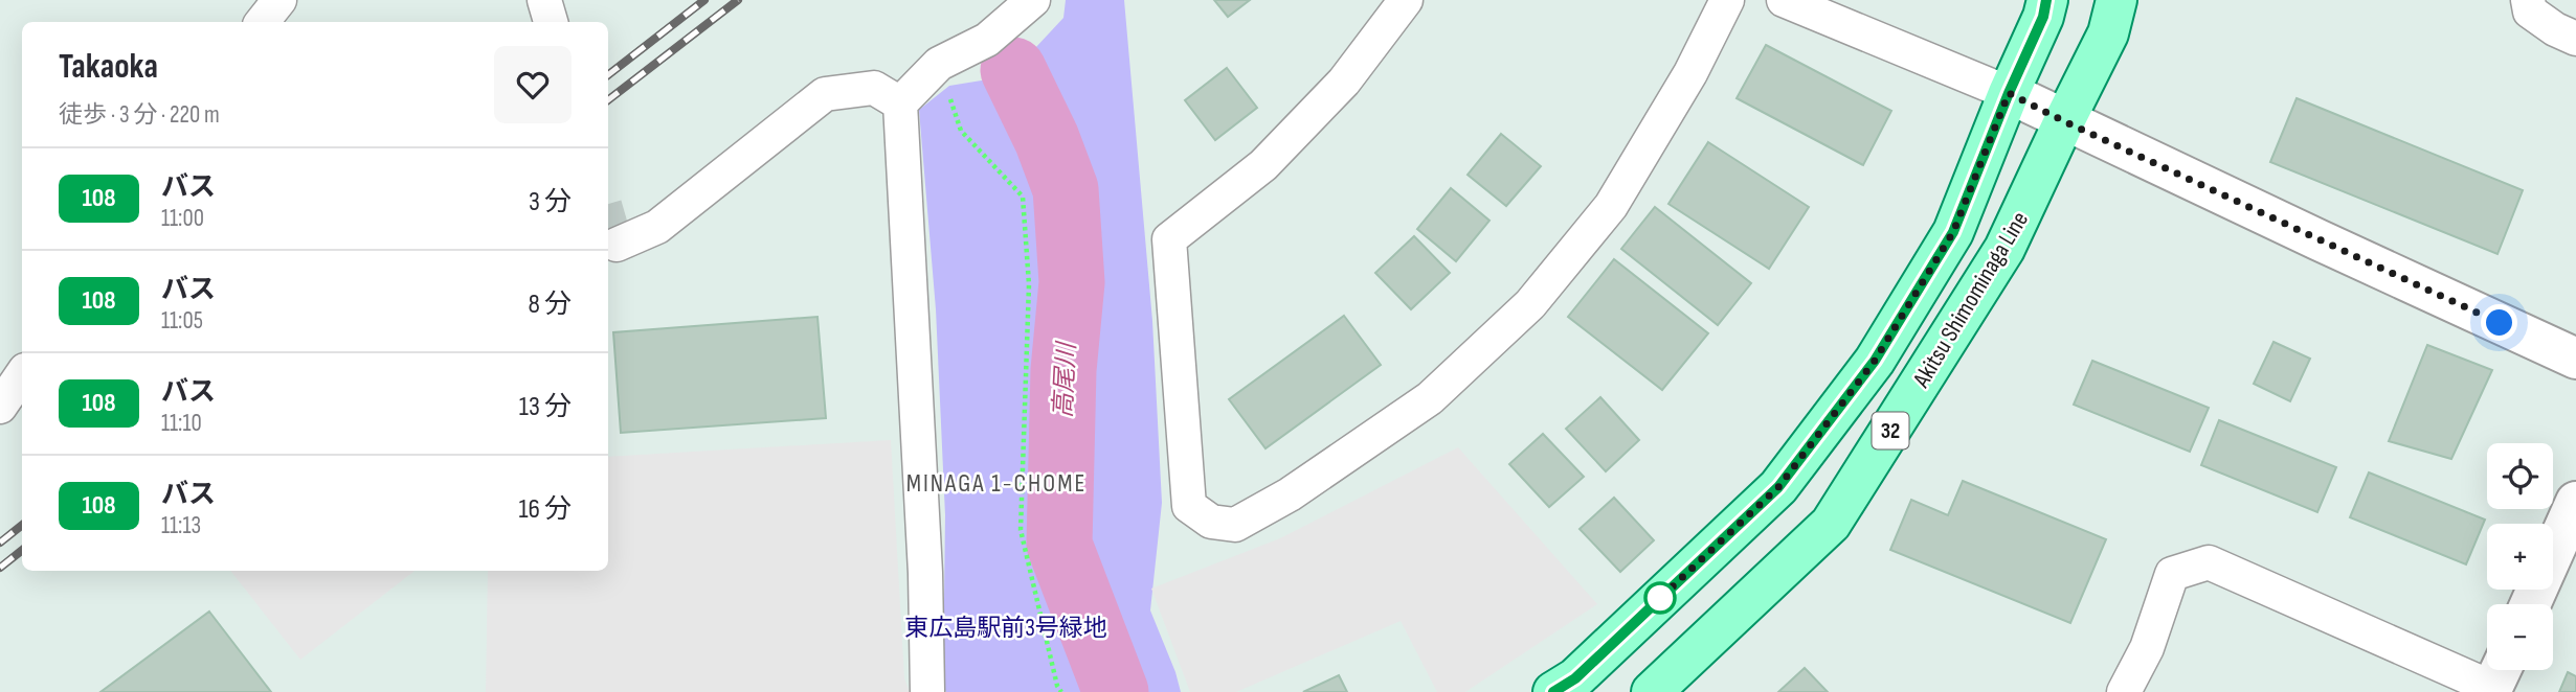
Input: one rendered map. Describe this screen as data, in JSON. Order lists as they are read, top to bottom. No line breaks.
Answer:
{"streets":{"main road":["Akitsu Shimominaga Line","32"]},"districts":["MINAGA 1-CHOME"],"water":["高尾川"],"parks":["東広島駅前3号緑地"],"lines":["bus line 108"],"page":{"heading":["Takaoka","徒歩 · 3 分 · 220 m"],"list":[{"mark":"108","name":"バス","note":"11:00","value":"3 分"},{"mark":"108","name":"バス","note":"11:05","value":"8 分"},{"mark":"108","name":"バス","note":"11:10","value":"13 分"},{"mark":"108","name":"バス","note":"11:13","value":"16 分"}],"map_buttons":["+","−"]}}
